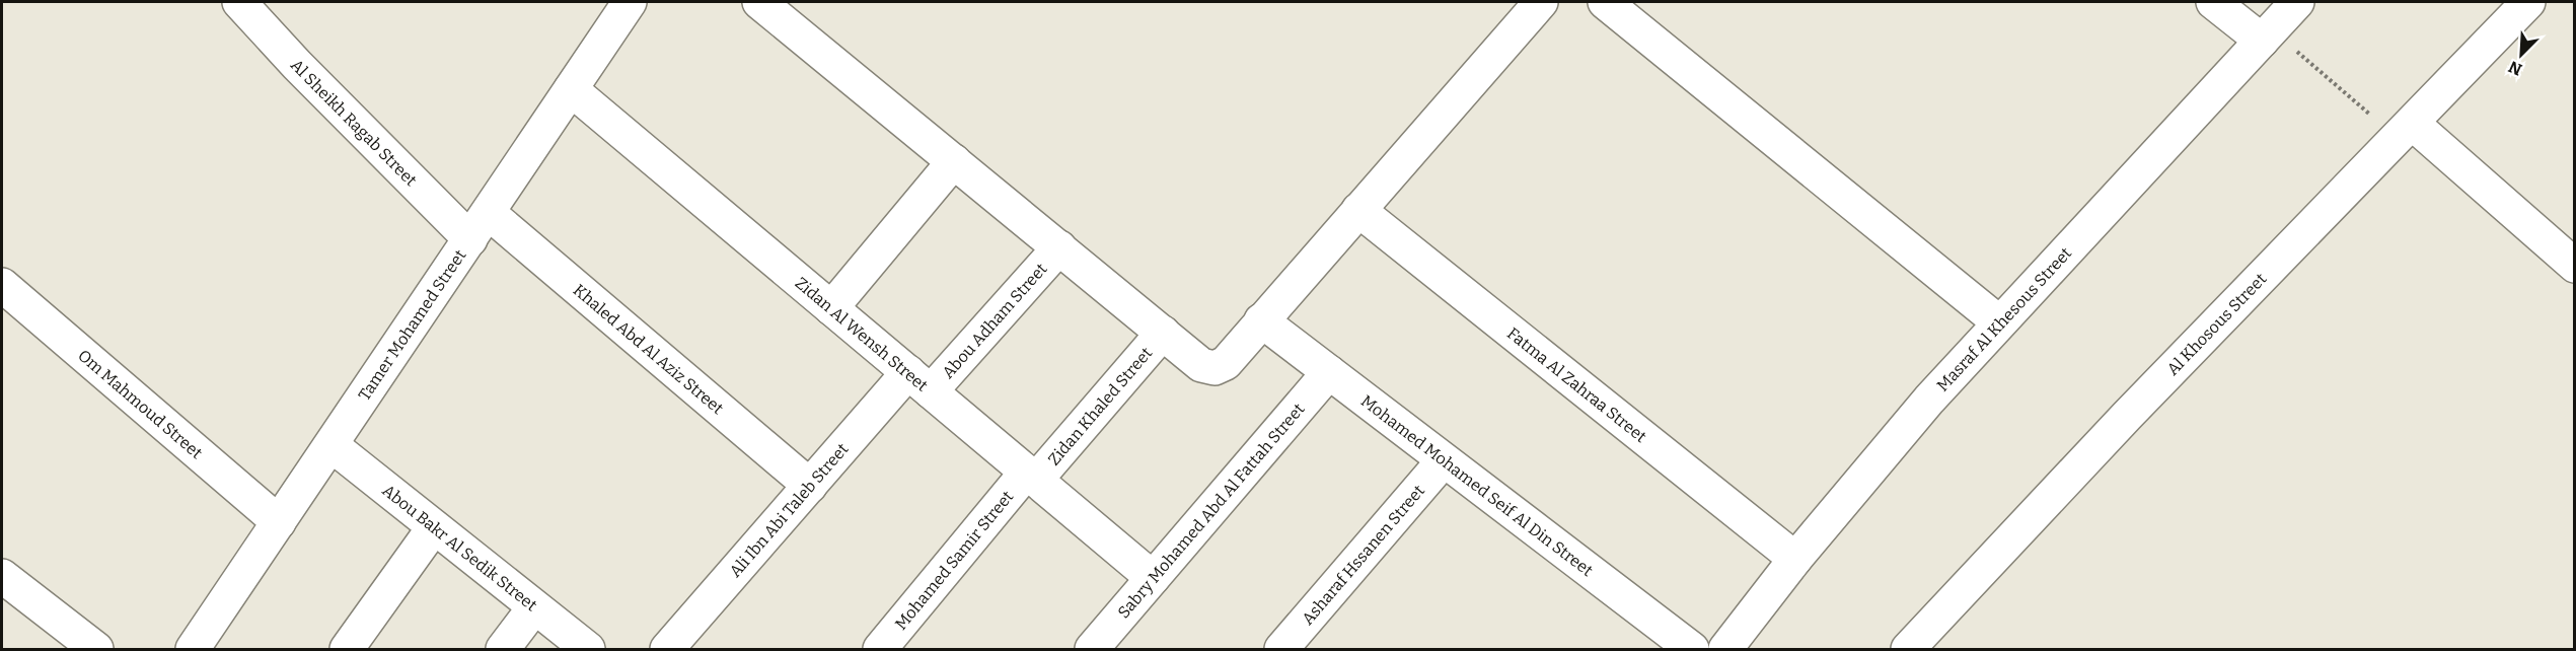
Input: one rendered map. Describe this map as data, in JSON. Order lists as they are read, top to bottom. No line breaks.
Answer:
{"streets":{"street":["Al Sheikh Ragab Street","Abou Adham Street","Masraf Al Khesous Street","Al Khosous Street","Tamer Mohamed Street","Zidan Al Wensh Street","Khaled Abd Al Aziz Street","Fatma Al Zahraa Street","Om Mahmoud Street","Zidan Khaled Street","Mohamed Mohamed Seif Al Din Street","Ali Ibn Abi Taleb Street","Sabry Mohamed Abd Al Fattah Street","Abou Bakr Al Sedik Street","Asharaf Hssanen Street","Mohamed Samir Street"]},"crossings":[["Al Sheikh Ragab Street","Tamer Mohamed Street"],["Al Sheikh Ragab Street","Khaled Abd Al Aziz Street"],["Abou Adham Street","Zidan Al Wensh Street"],["Abou Adham Street","Ali Ibn Abi Taleb Street"],["Masraf Al Khesous Street","Fatma Al Zahraa Street"],["Tamer Mohamed Street","Zidan Al Wensh Street"],["Tamer Mohamed Street","Khaled Abd Al Aziz Street"],["Tamer Mohamed Street","Om Mahmoud Street"],["Tamer Mohamed Street","Abou Bakr Al Sedik Street"],["Zidan Al Wensh Street","Zidan Khaled Street"],["Zidan Al Wensh Street","Ali Ibn Abi Taleb Street"],["Zidan Al Wensh Street","Sabry Mohamed Abd Al Fattah Street"],["Zidan Al Wensh Street","Mohamed Samir Street"],["Khaled Abd Al Aziz Street","Ali Ibn Abi Taleb Street"],["Zidan Khaled Street","Mohamed Samir Street"],["Mohamed Mohamed Seif Al Din Street","Sabry Mohamed Abd Al Fattah Street"],["Mohamed Mohamed Seif Al Din Street","Asharaf Hssanen Street"]],"north":"bottom left"}
